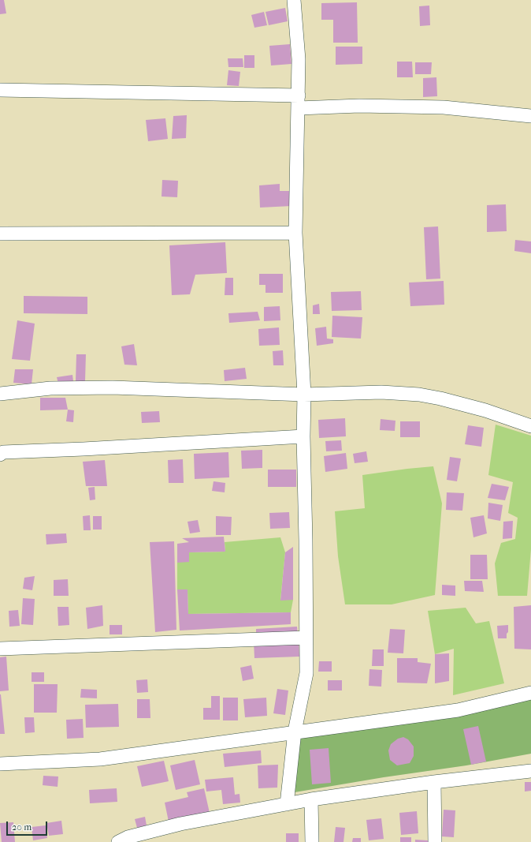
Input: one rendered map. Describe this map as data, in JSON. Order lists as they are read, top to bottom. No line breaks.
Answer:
{"scale_bar":"20 m"}
